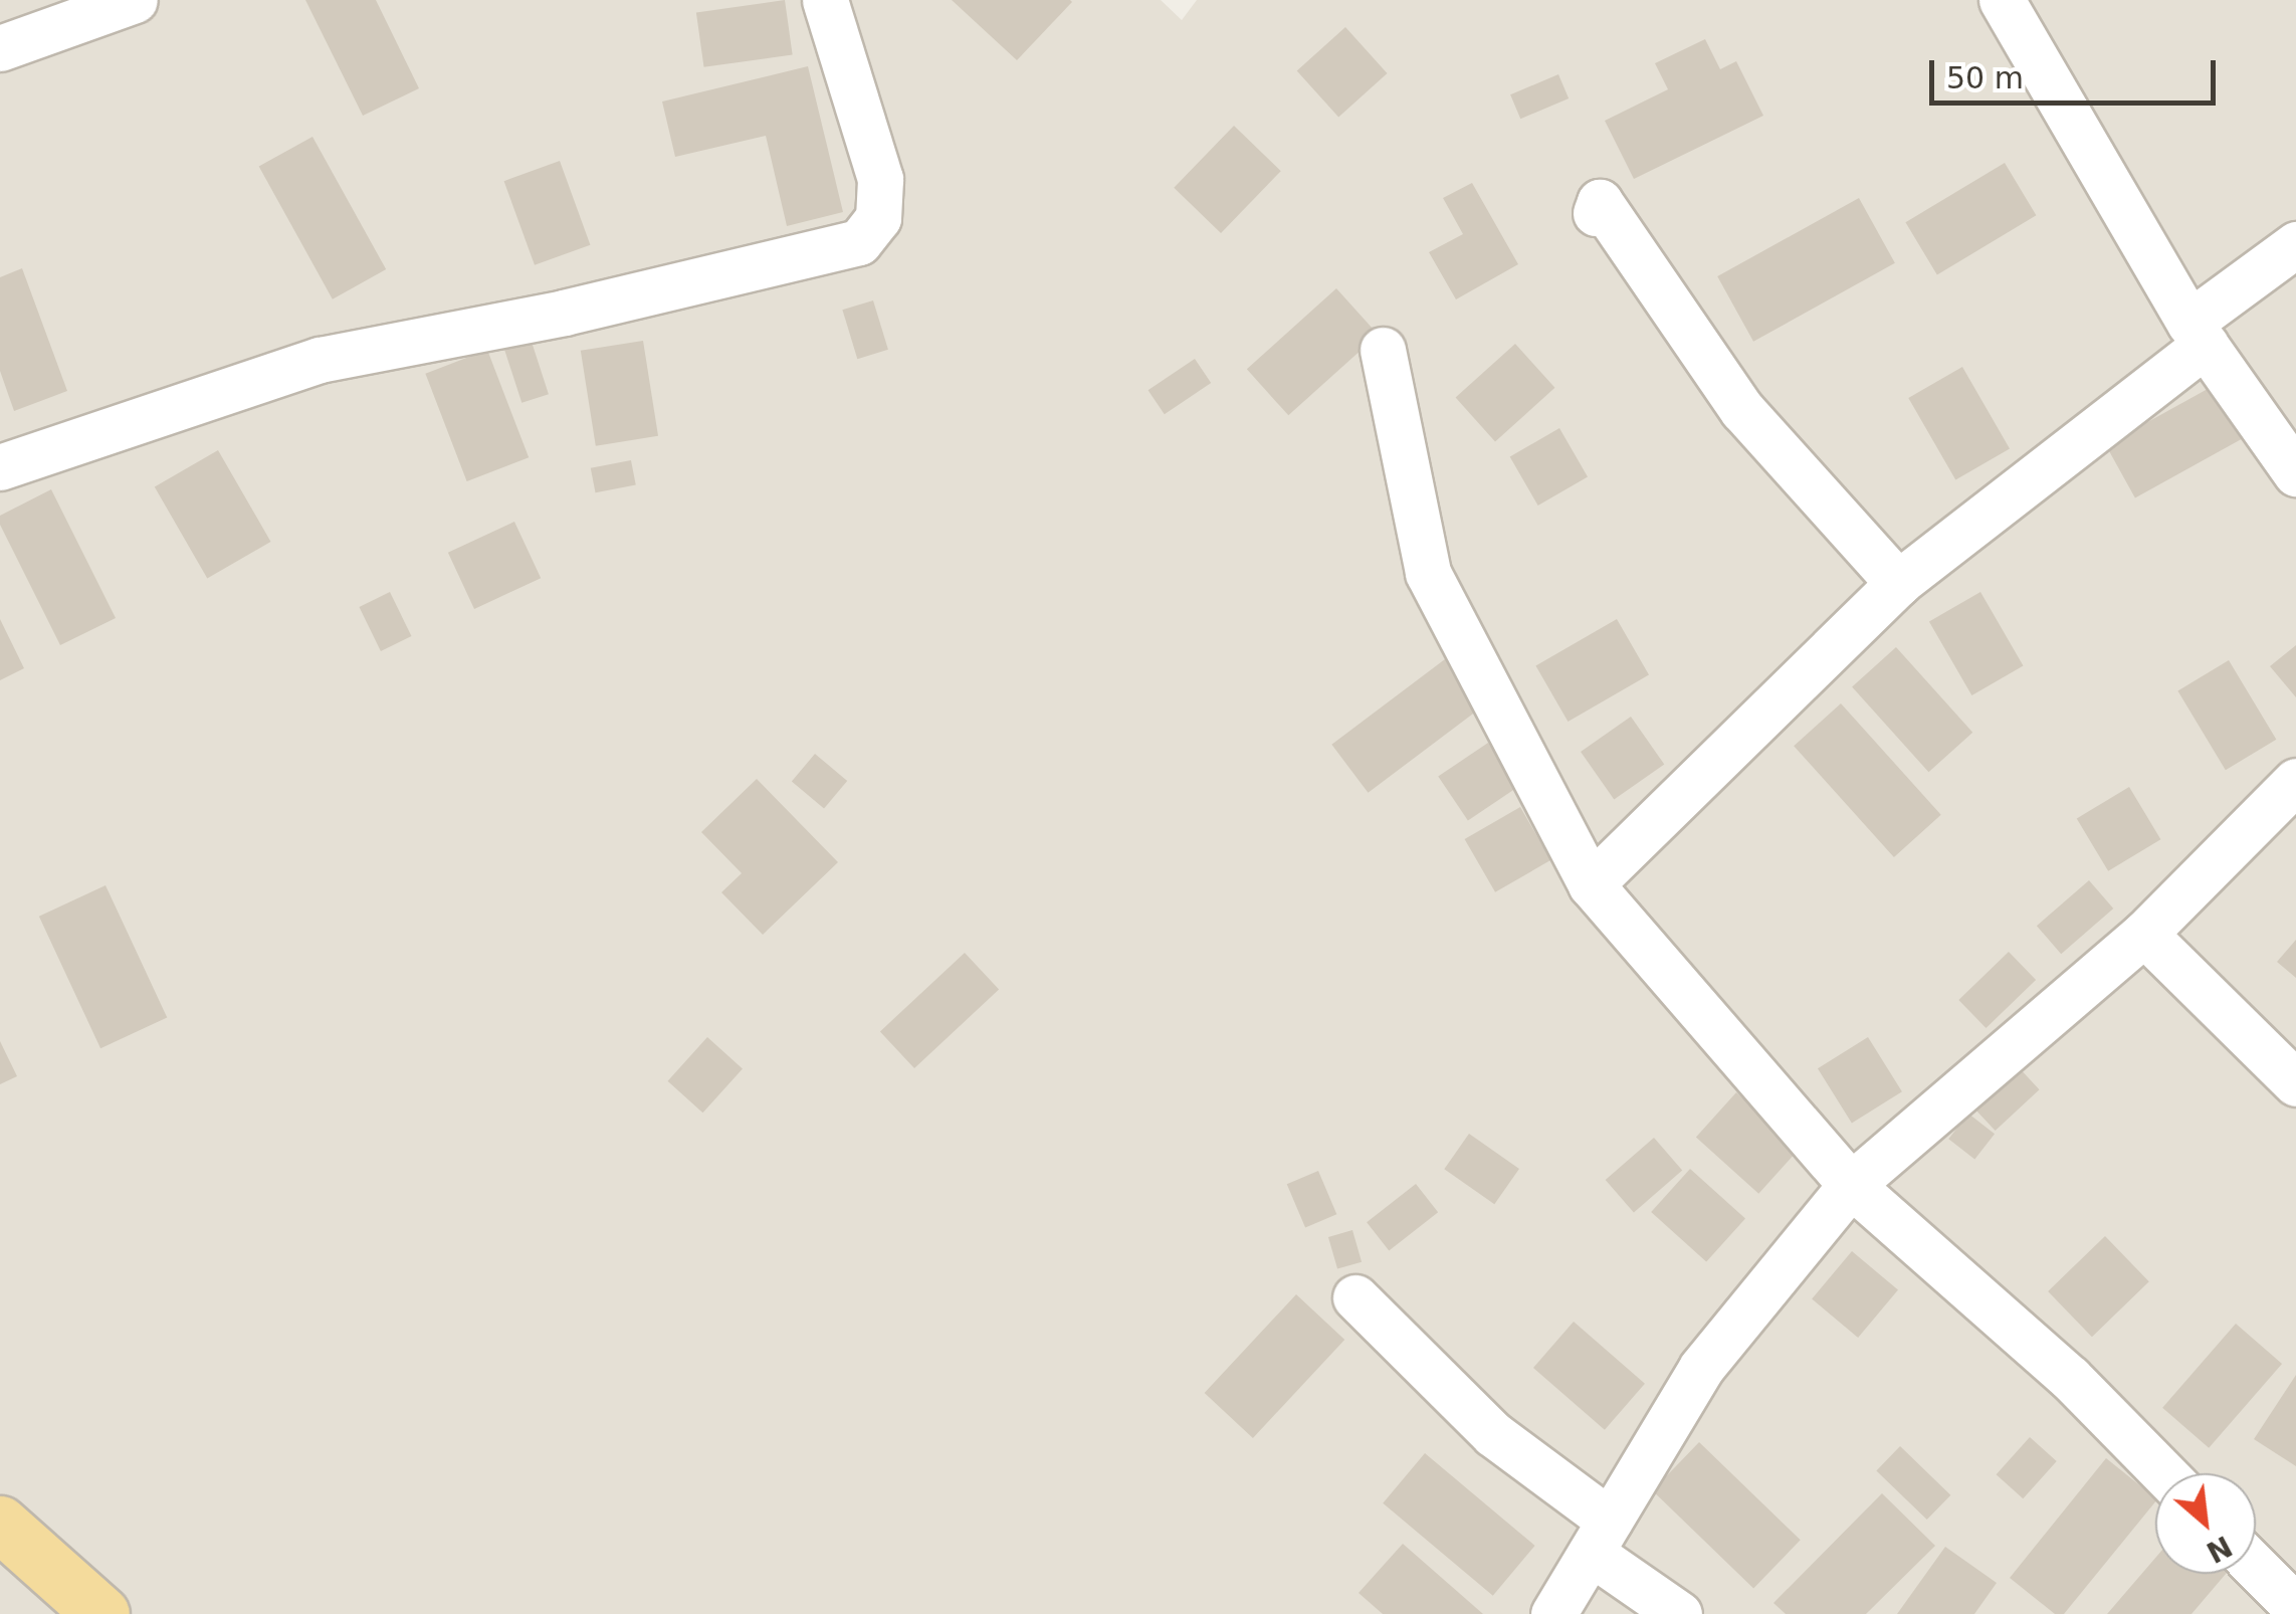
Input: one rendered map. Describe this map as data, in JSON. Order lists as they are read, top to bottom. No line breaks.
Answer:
{"scale_bar":"50 m","north":"bottom right"}
